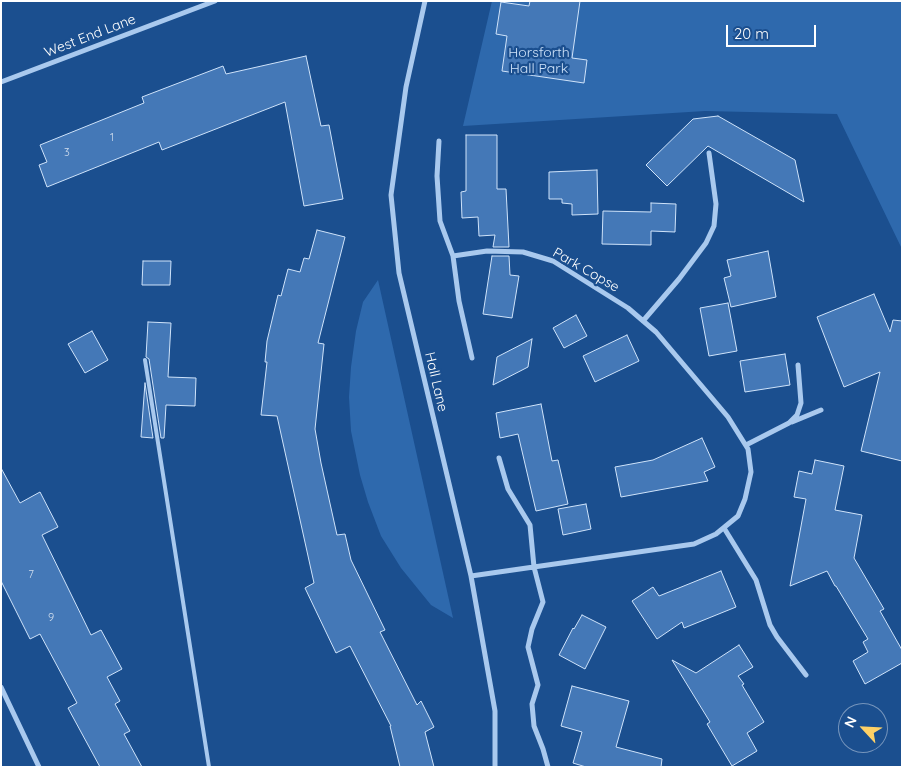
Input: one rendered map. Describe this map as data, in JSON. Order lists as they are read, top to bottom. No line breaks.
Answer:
{"streets":{"street":["West End Lane","Park Copse","Hall Lane"]},"crossings":[["Park Copse","Hall Lane"]],"parks":["Horsforth Hall Park"],"house_numbers":["1","3","7","9"],"scale_bar":"20 m","north":"top left"}
